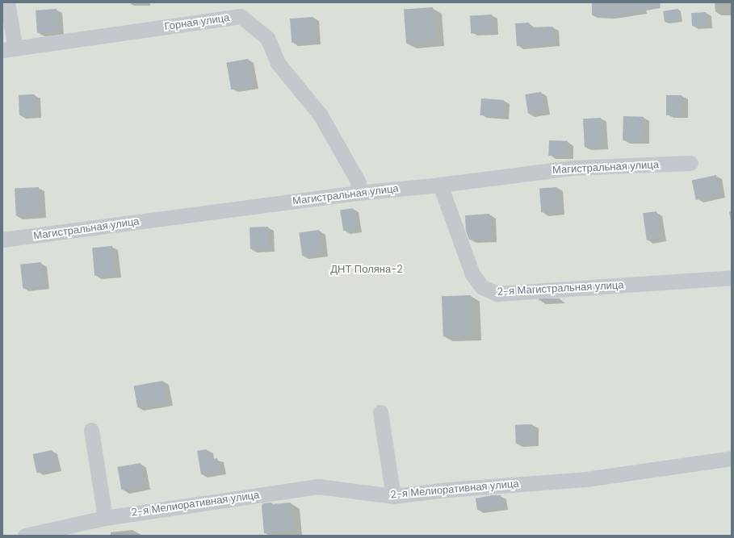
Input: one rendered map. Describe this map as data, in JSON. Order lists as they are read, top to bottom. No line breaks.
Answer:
{"streets":{"street":["Горная улица","Магистральная улица","2-я Магистральная улица","2-я Мелиоративная улица"]},"crossings":[["Горная улица","Магистральная улица"],["Магистральная улица","2-я Магистральная улица"]],"parks":["ДНТ Поляна-2"]}
